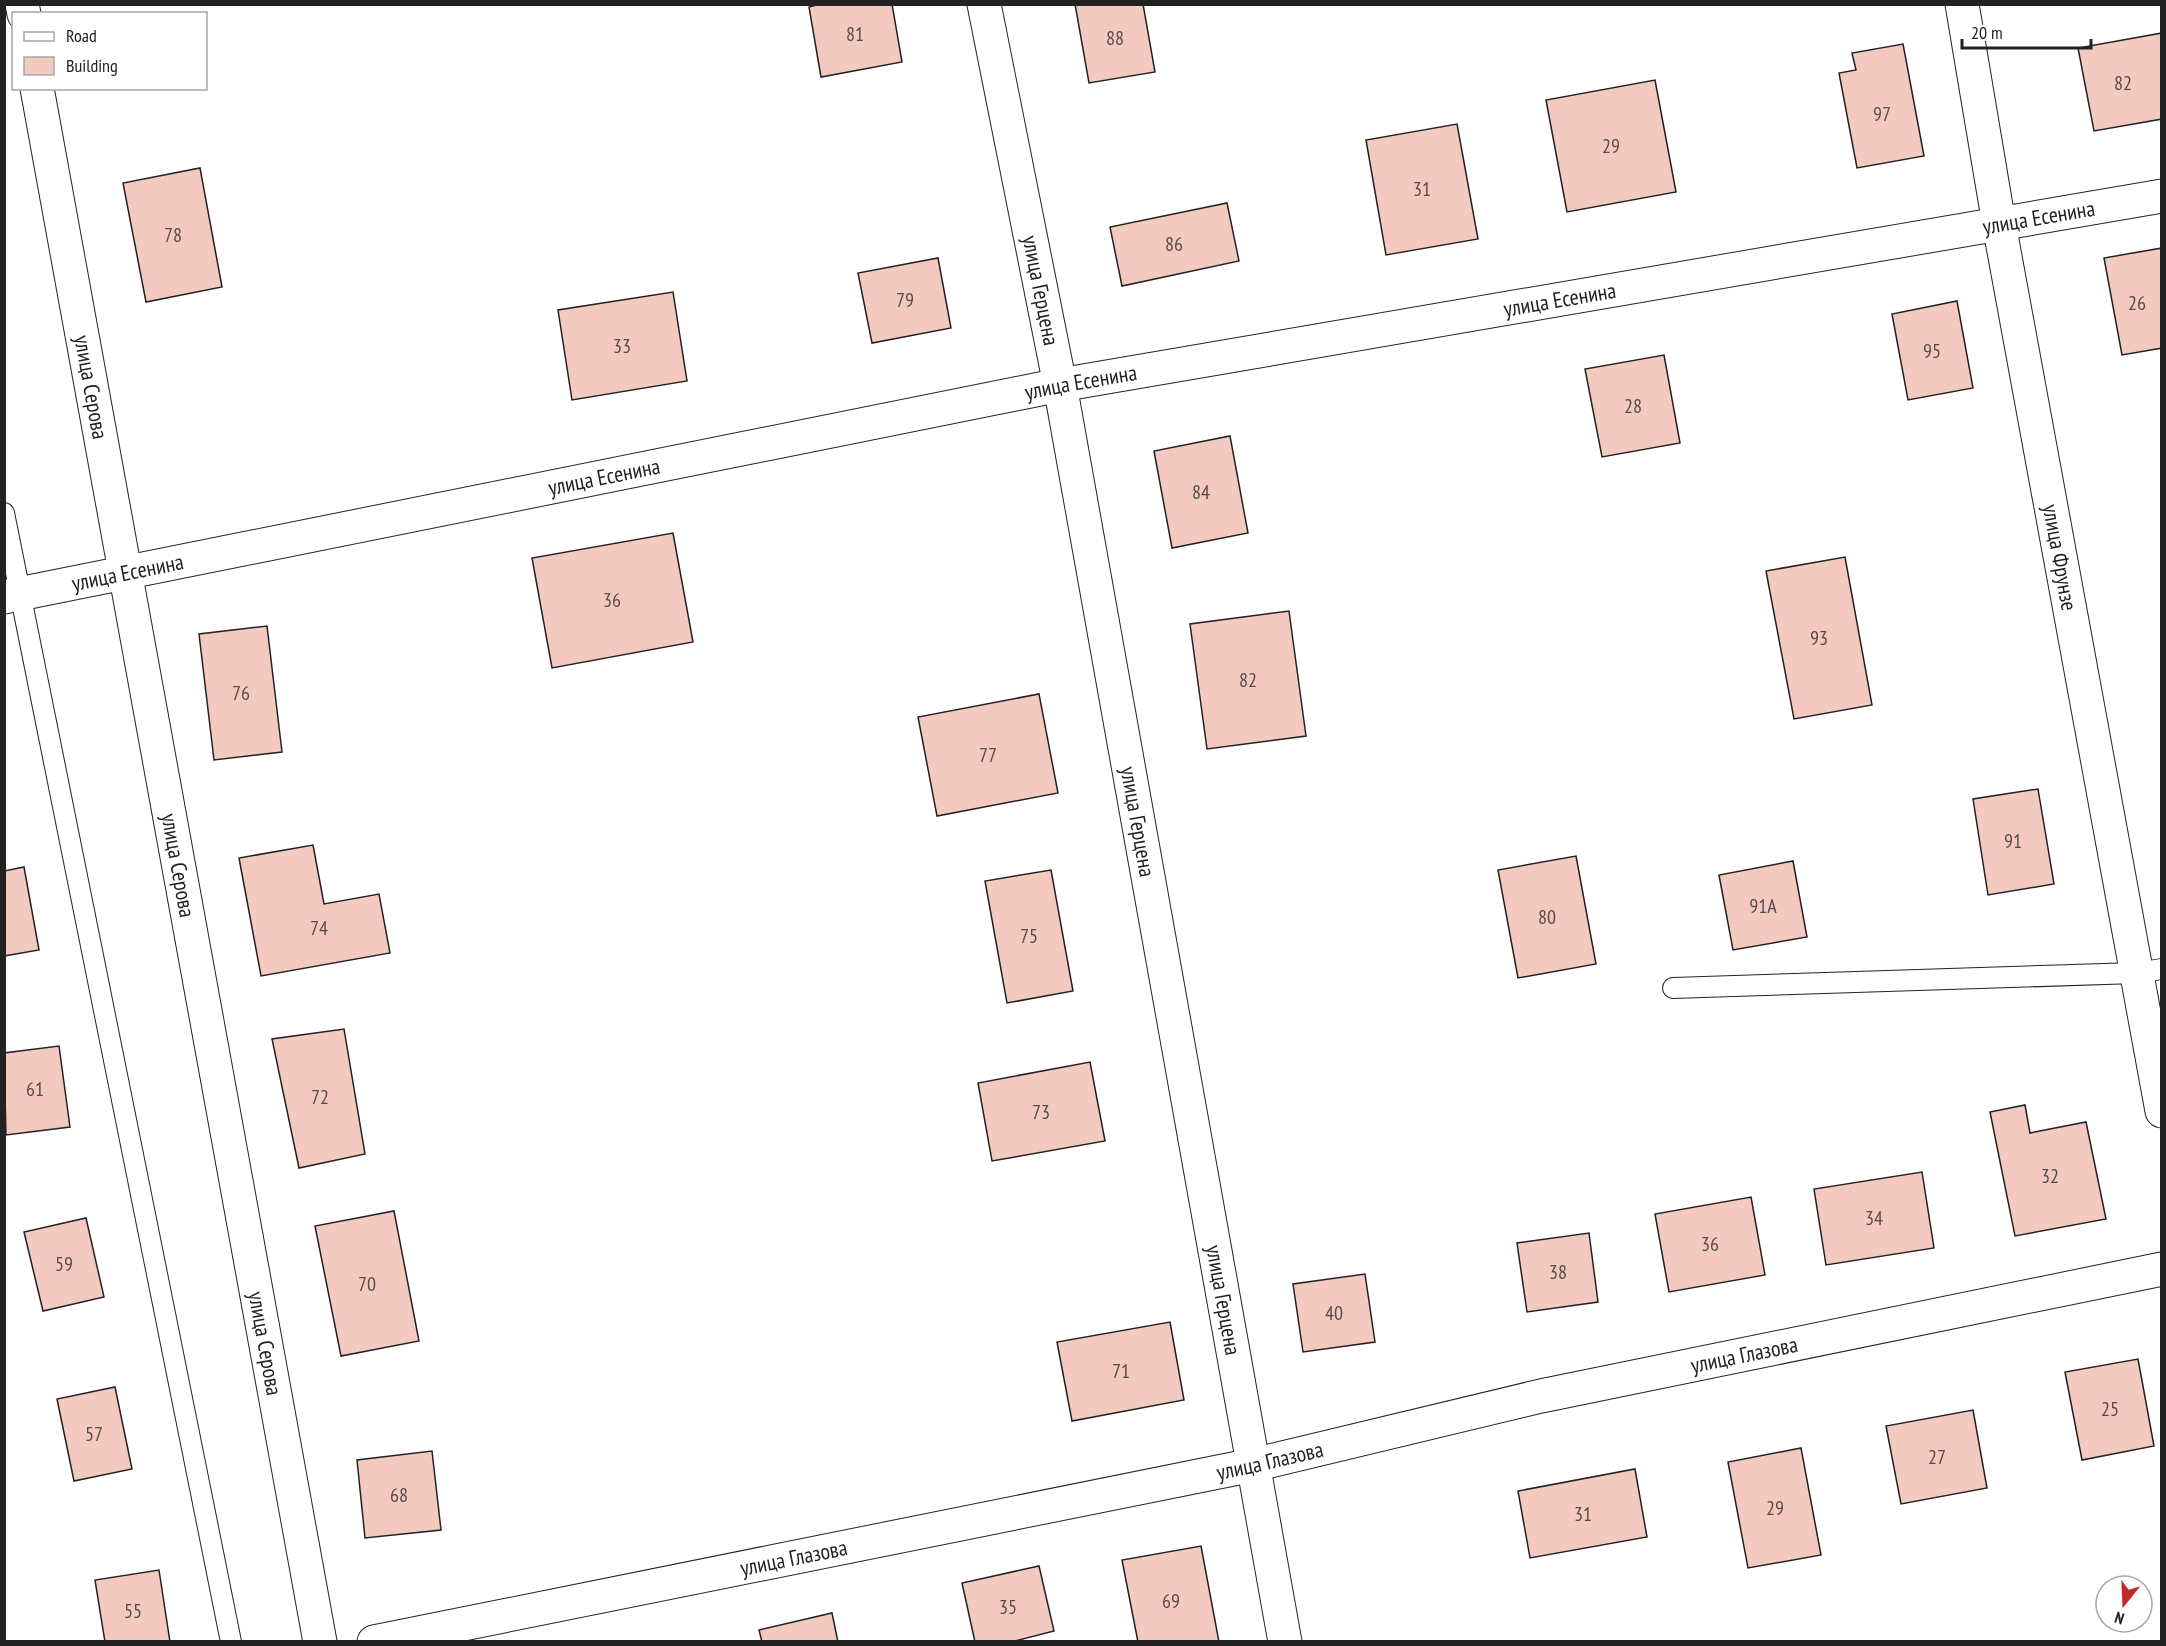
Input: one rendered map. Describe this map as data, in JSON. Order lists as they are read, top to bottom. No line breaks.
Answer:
{"streets":{"street":["улица Есенина","улица Герцена","улица Серова","улица Фрунзе","улица Глазова"]},"crossings":[["улица Есенина","улица Герцена"],["улица Есенина","улица Серова"],["улица Есенина","улица Фрунзе"],["улица Герцена","улица Глазова"]],"house_numbers":["81","88","82","97","29","31","78","86","79","26","33","95","28","84","36","93","82","76","77","91","91А","80","74","75","61","72","73","32","34","36","59","38","70","40","71","25","57","27","68","29","31","69","35","55"],"legend":["Road","Building"],"scale_bar":"20 m","north":"bottom"}
